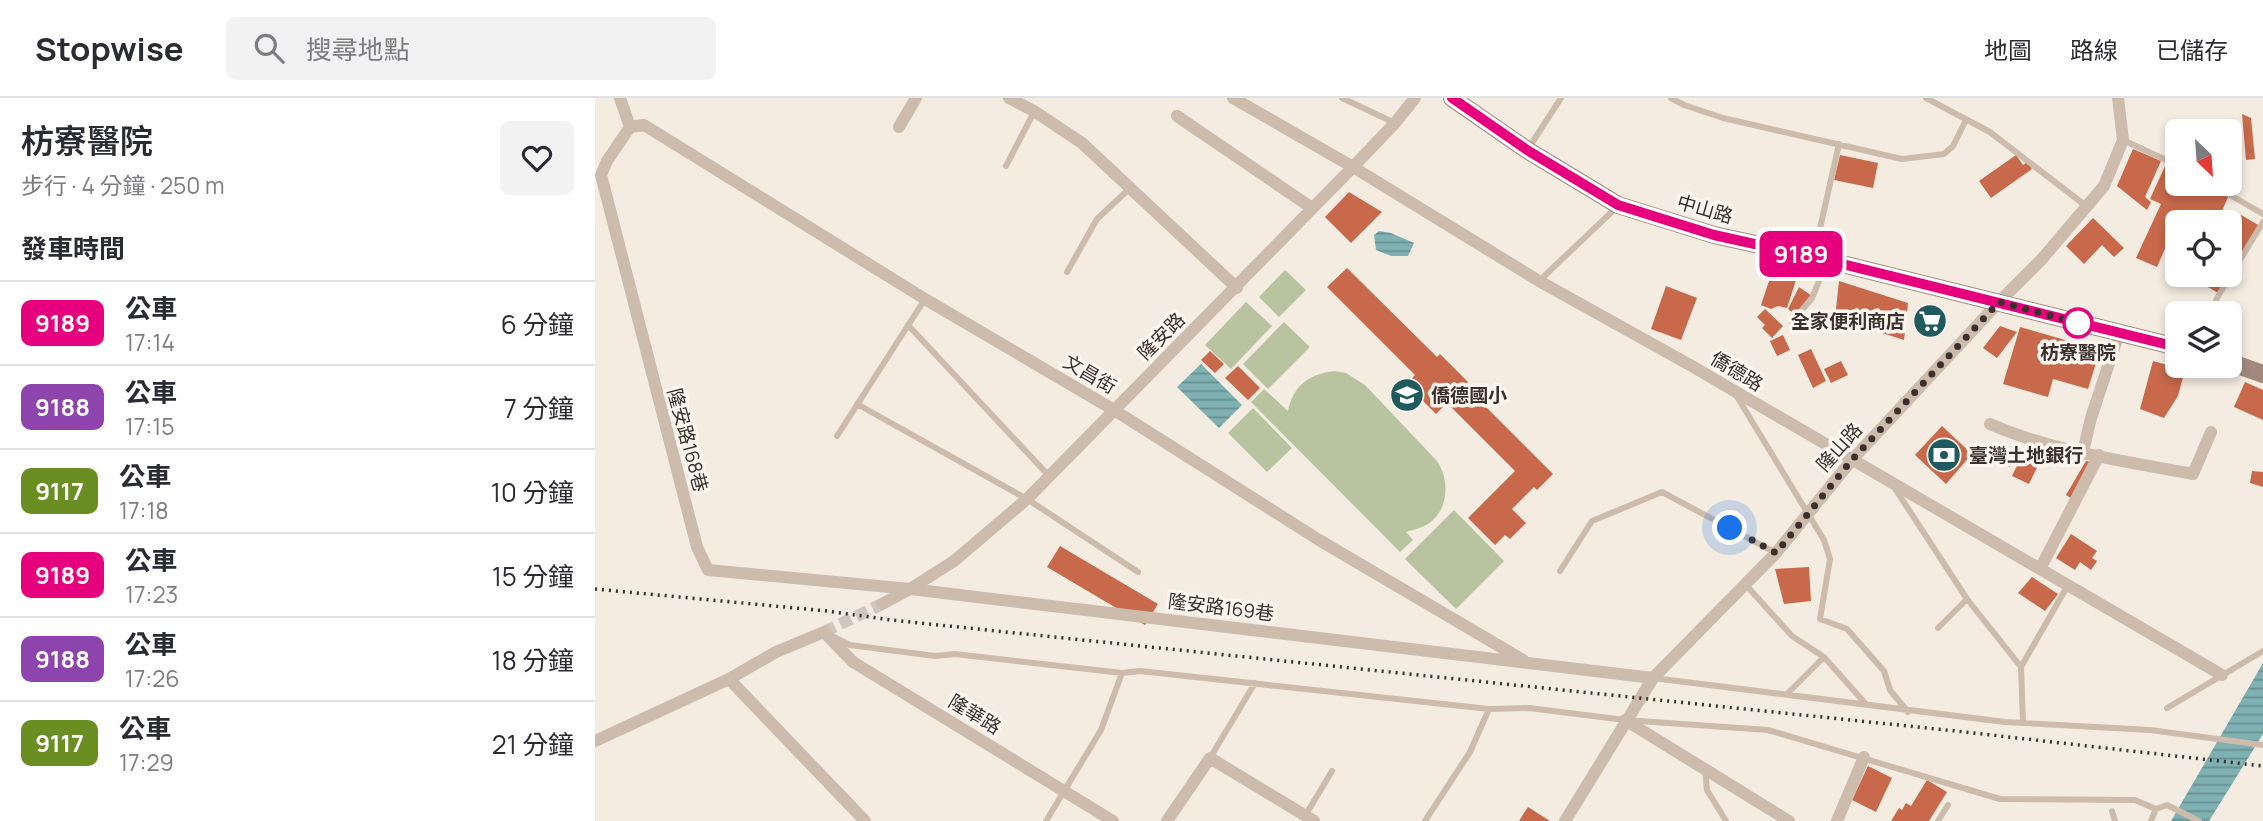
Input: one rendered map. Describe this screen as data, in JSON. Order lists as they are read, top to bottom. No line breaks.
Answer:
{"streets":{"street":["中山路","隆安路","僑德路","文昌街","隆安路168巷","隆山路","隆安路169巷","隆華路"]},"crossings":[["中山路","隆山路"],["隆安路","僑德路"],["隆安路","文昌街"],["隆安路","隆安路168巷"],["隆安路","隆安路169巷"],["僑德路","隆山路"],["文昌街","隆安路168巷"],["文昌街","隆安路169巷"],["隆安路168巷","隆安路169巷"],["隆山路","隆安路169巷"]],"places":{"supermarket":["全家便利商店"],"other":["枋寮醫院"],"school or university":["僑德國小"],"bank":["臺灣土地銀行"]},"lines":["bus line 9189"],"north":"bottom right","page":{"header":"Stopwise","search":"搜尋地點","nav":["地圖","路線","已儲存"],"heading":[["枋寮醫院","步行 · 4 分鐘 · 250 m"],"發車時間"],"on_map":"9189","list":[{"mark":"9189","name":"公車","note":"17:14","value":"6 分鐘"},{"mark":"9188","name":"公車","note":"17:15","value":"7 分鐘"},{"mark":"9117","name":"公車","note":"17:18","value":"10 分鐘"},{"mark":"9189","name":"公車","note":"17:23","value":"15 分鐘"},{"mark":"9188","name":"公車","note":"17:26","value":"18 分鐘"},{"mark":"9117","name":"公車","note":"17:29","value":"21 分鐘"}]}}
